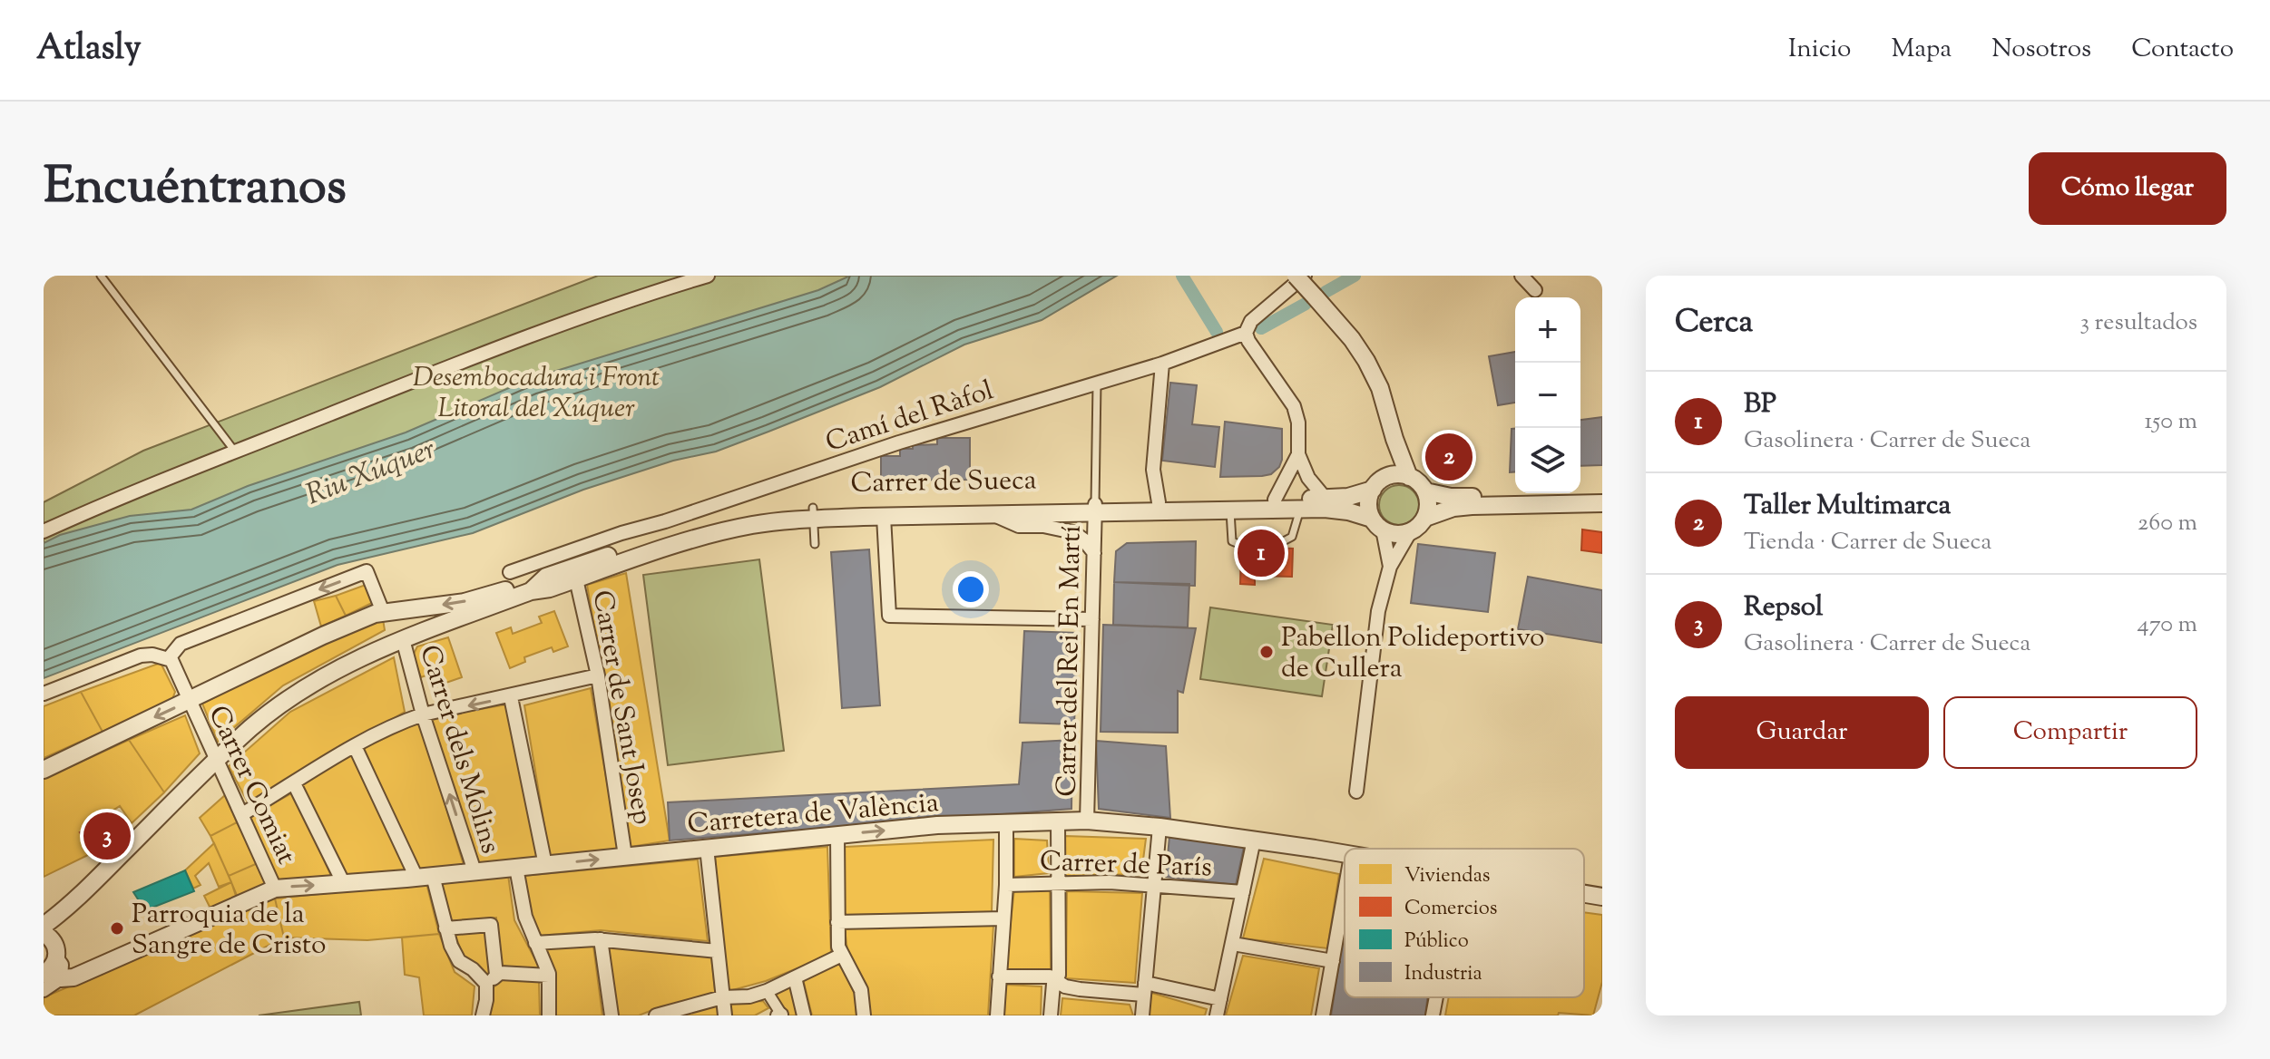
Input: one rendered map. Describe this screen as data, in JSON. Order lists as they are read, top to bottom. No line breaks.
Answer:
{"streets":{"street":["Camí del Ràfol","Carrer de Sueca","Carrer del Rei En Martí","Carrer de Sant Josep","Carrer dels Molins","Carrer Comiat","Carretera de València","Carrer de París"]},"crossings":[["Camí del Ràfol","Carrer de Sueca"],["Carrer de Sueca","Carrer del Rei En Martí"],["Carrer de Sueca","Carrer de Sant Josep"],["Carrer de Sueca","Carrer dels Molins"],["Carrer de Sueca","Carrer Comiat"],["Carrer del Rei En Martí","Carretera de València"],["Carrer de Sant Josep","Carretera de València"],["Carrer dels Molins","Carretera de València"],["Carrer Comiat","Carretera de València"]],"water":["Riu Xúquer"],"parks":["Desembocadura i Front Litoral del Xúquer"],"places":["Pabellon Polideportivo de Cullera","Parroquia de la Sangre de Cristo"],"legend":["Viviendas","Comercios","Público","Industria"],"page":{"header":"Atlasly","nav":["Inicio","Mapa","Nosotros","Contacto"],"title":"Encuéntranos","buttons":["Cómo llegar",["Guardar","Compartir"]],"heading":["Cerca","3 resultados"],"map_buttons":["+","−"],"list":[{"mark":"1","name":"BP","note":"Gasolinera · Carrer de Sueca","value":"150 m"},{"mark":"2","name":"Taller Multimarca","note":"Tienda · Carrer de Sueca","value":"260 m"},{"mark":"3","name":"Repsol","note":"Gasolinera · Carrer de Sueca","value":"470 m"}],"pins":["2","1","3"]}}
